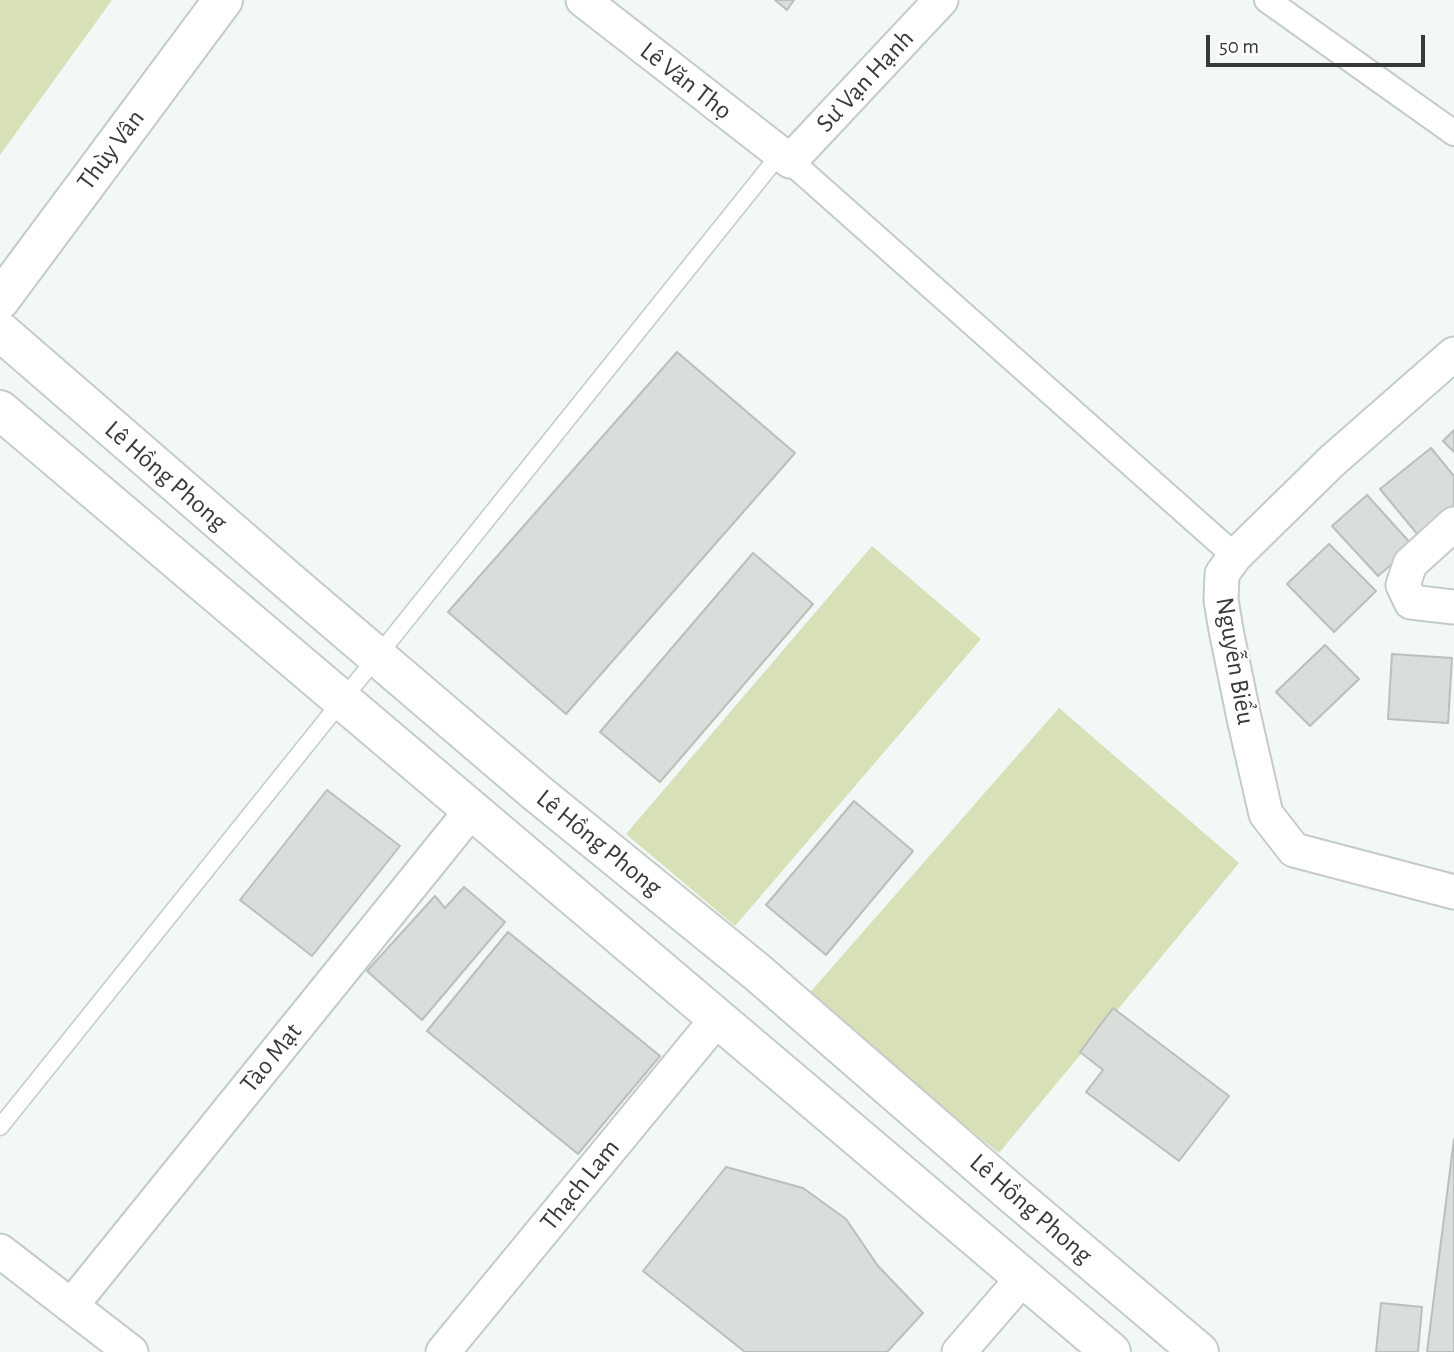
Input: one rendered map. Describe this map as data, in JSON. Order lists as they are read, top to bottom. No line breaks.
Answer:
{"streets":{"main road":["Thùy Vân","Lê Hồng Phong"],"street":["Lê Văn Thọ","Sư Vạn Hạnh","Nguyễn Biểu","Tào Mạt","Thạch Lam"]},"crossings":[["Lê Văn Thọ","Sư Vạn Hạnh"]],"scale_bar":"50 m"}
